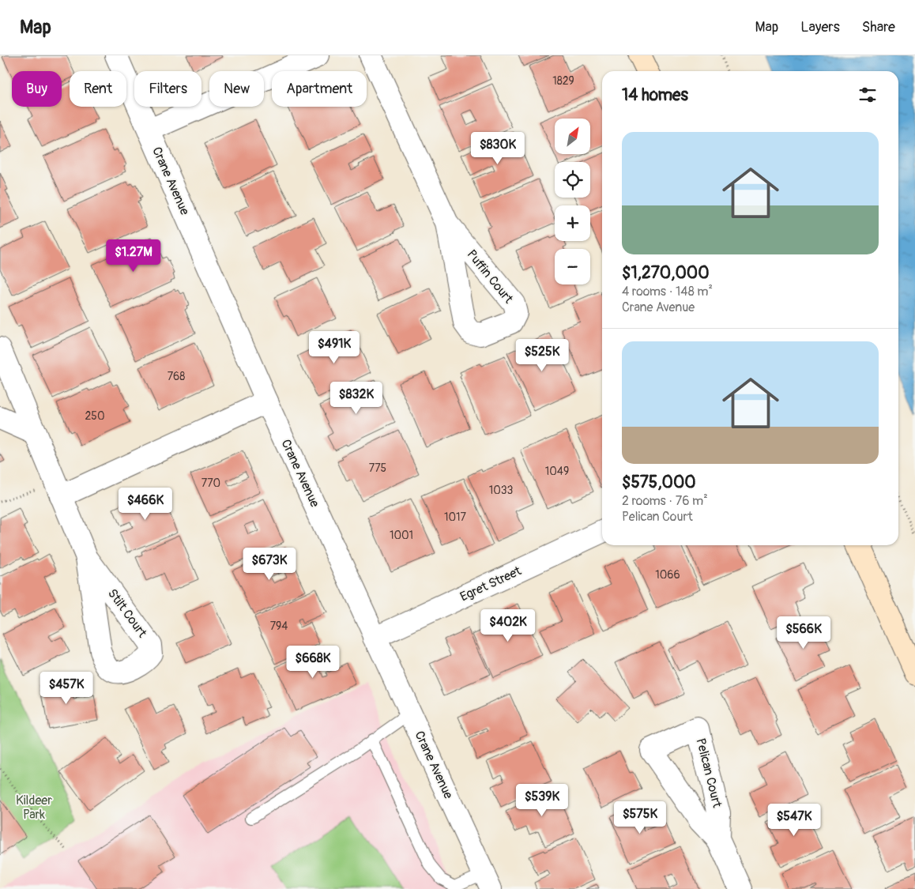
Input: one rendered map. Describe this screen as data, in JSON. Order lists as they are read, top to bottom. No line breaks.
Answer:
{"streets":{"street":["Crane Avenue","Puffin Court","Egret Street","Stilt Court","Pelican Court"]},"crossings":[["Crane Avenue","Egret Street"]],"parks":["Kildeer Park"],"house_numbers":["1829","768","250","775","1049","770","1033","1017","1001","1066","794"],"north":"top right","page":{"header":"Map","nav":["Map","Layers","Share"],"chip":["Buy","Rent","Filters","New","Apartment"],"heading":"14 homes","map_buttons":["+","−"],"list":[{"name":"$1,270,000","note":"4 rooms · 148 m² · Crane Avenue"},{"name":"$575,000","note":"2 rooms · 76 m² · Pelican Court"}],"price":["$830K","$1.27M","$491K","$525K","$832K","$466K","$673K","$402K","$566K","$668K","$457K","$539K","$575K","$547K"]}}
